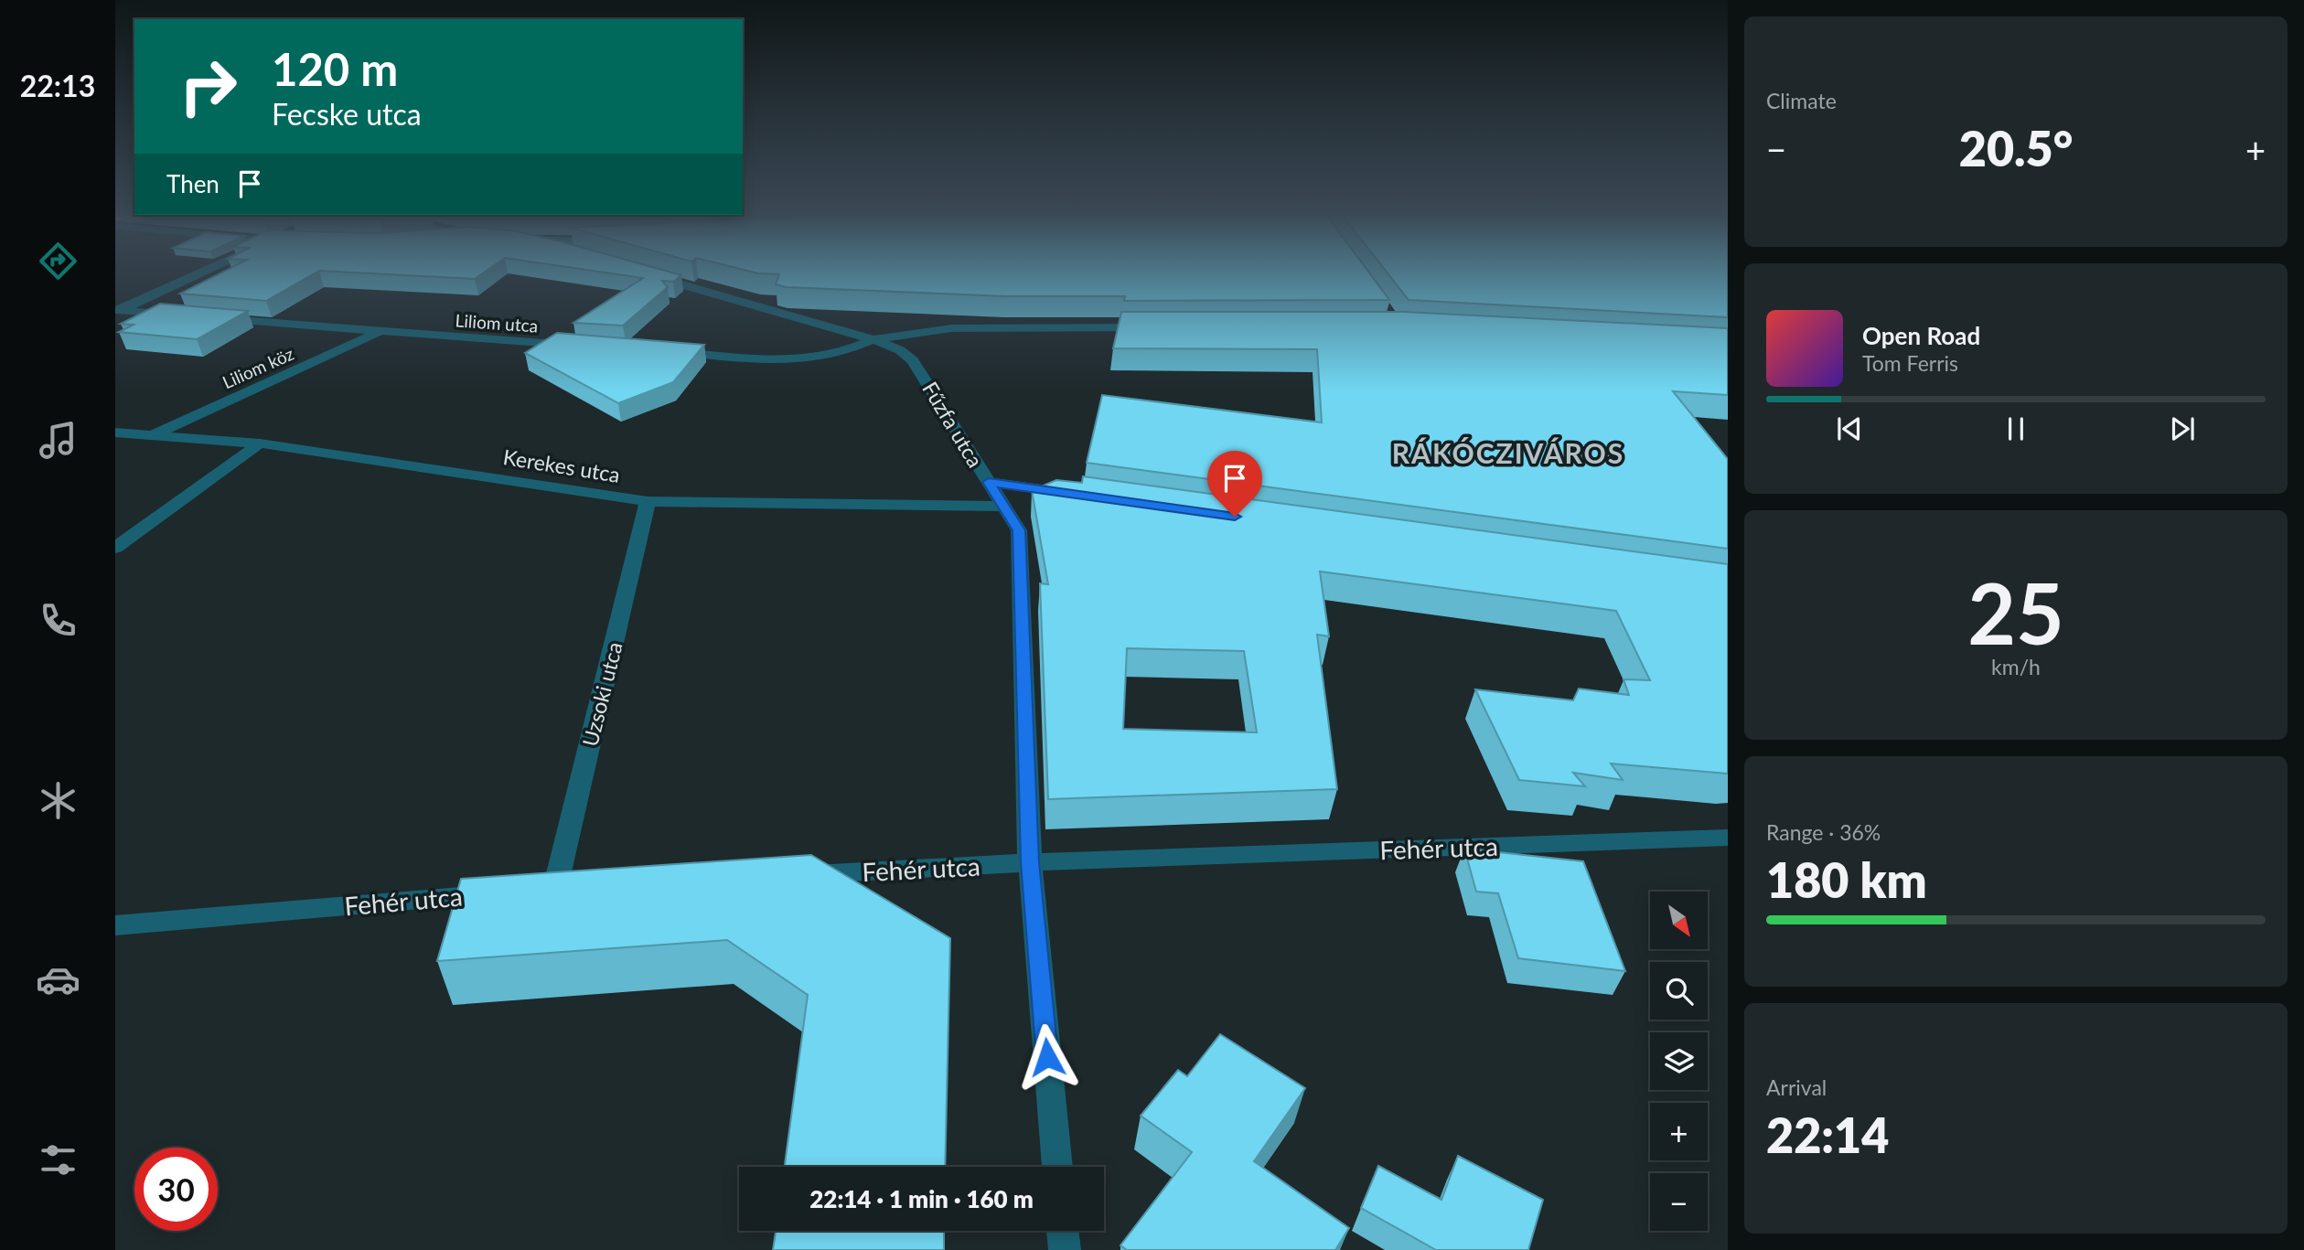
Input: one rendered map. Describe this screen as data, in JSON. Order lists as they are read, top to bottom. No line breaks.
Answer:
{"streets":{"street":["Liliom utca","Liliom köz","Fűzfa utca","Kerekes utca","Uzsoki utca","Fehér utca"]},"crossings":[["Liliom utca","Liliom köz"],["Liliom köz","Kerekes utca"],["Fűzfa utca","Kerekes utca"],["Fűzfa utca","Fehér utca"],["Kerekes utca","Uzsoki utca"]],"districts":["RÁKÓCZIVÁROS"],"north":"bottom right","page":{"tabs":"22:13","tile":["Climate",["25","km/h"],["Range · 36%","180 km"],["Arrival","22:14"]],"turn":["120 m","Fecske utca"],"heat":["−","20.5°","+"],"then":"Then","song":["Open Road","Tom Ferris"],"map_buttons":["+","−"],"limit":"30","trip":"22:14 · 1 min · 160 m"}}
